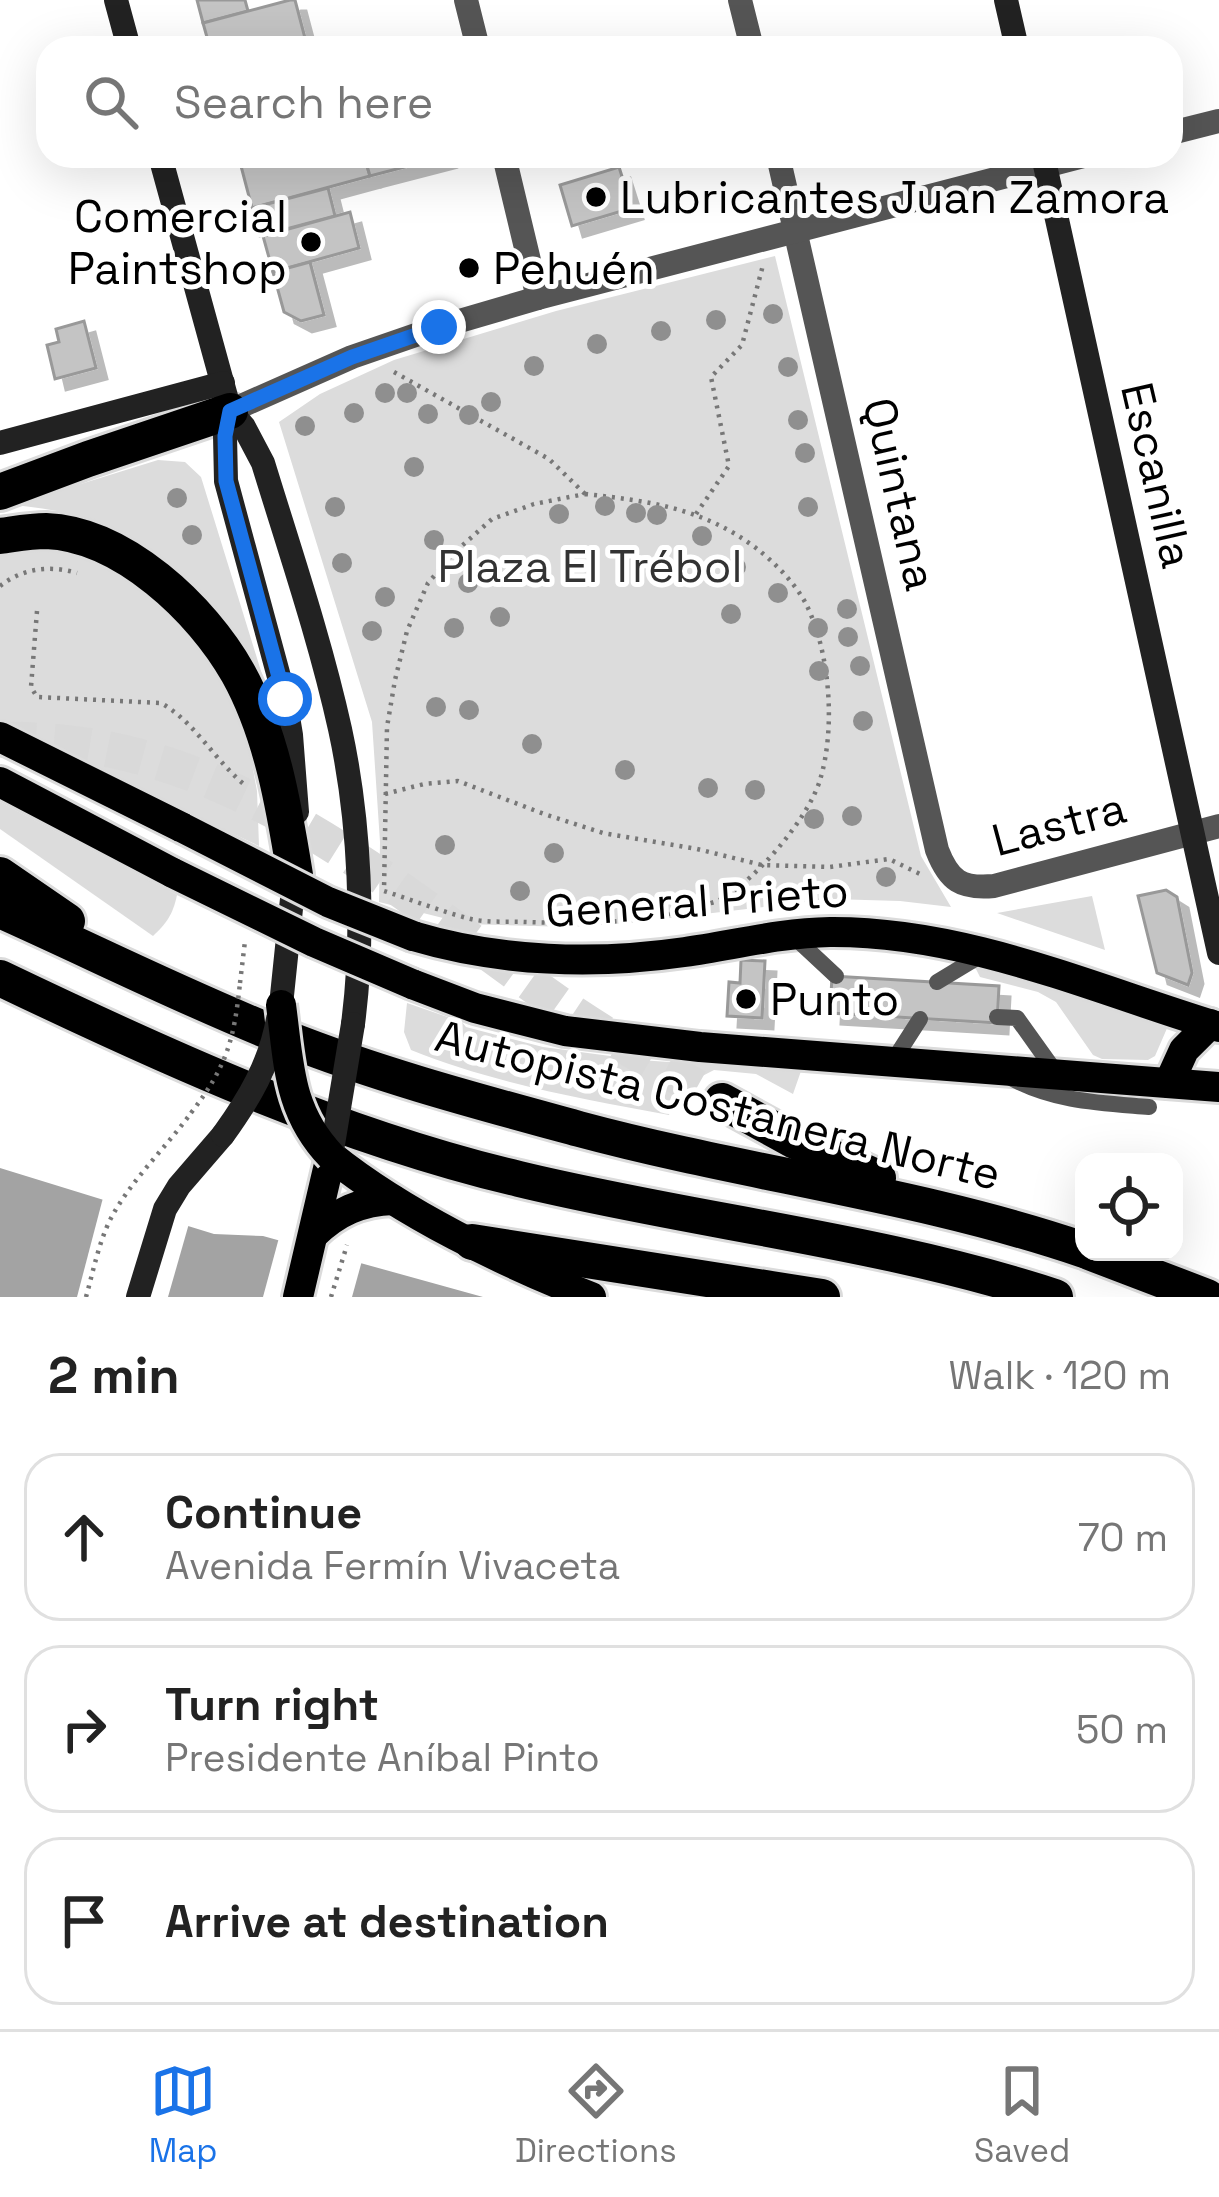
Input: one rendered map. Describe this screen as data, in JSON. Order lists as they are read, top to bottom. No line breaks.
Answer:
{"streets":{"highway":["Autopista Costanera Norte"],"main road":["Escanilla","General Prieto"],"street":["Quintana","Lastra"]},"crossings":[["Escanilla","Lastra"],["Quintana","Lastra"]],"parks":["Plaza El Trébol"],"places":["Lubricantes Juan Zamora","Comercial Paintshop","Pehuén","Punto"],"page":{"search":"Search here","heading":["2 min","Walk · 120 m"],"list":[["Continue","Avenida Fermín Vivaceta","70 m"],["Turn right","Presidente Aníbal Pinto","50 m"],"Arrive at destination"],"nav":["Map","Directions","Saved"]}}
